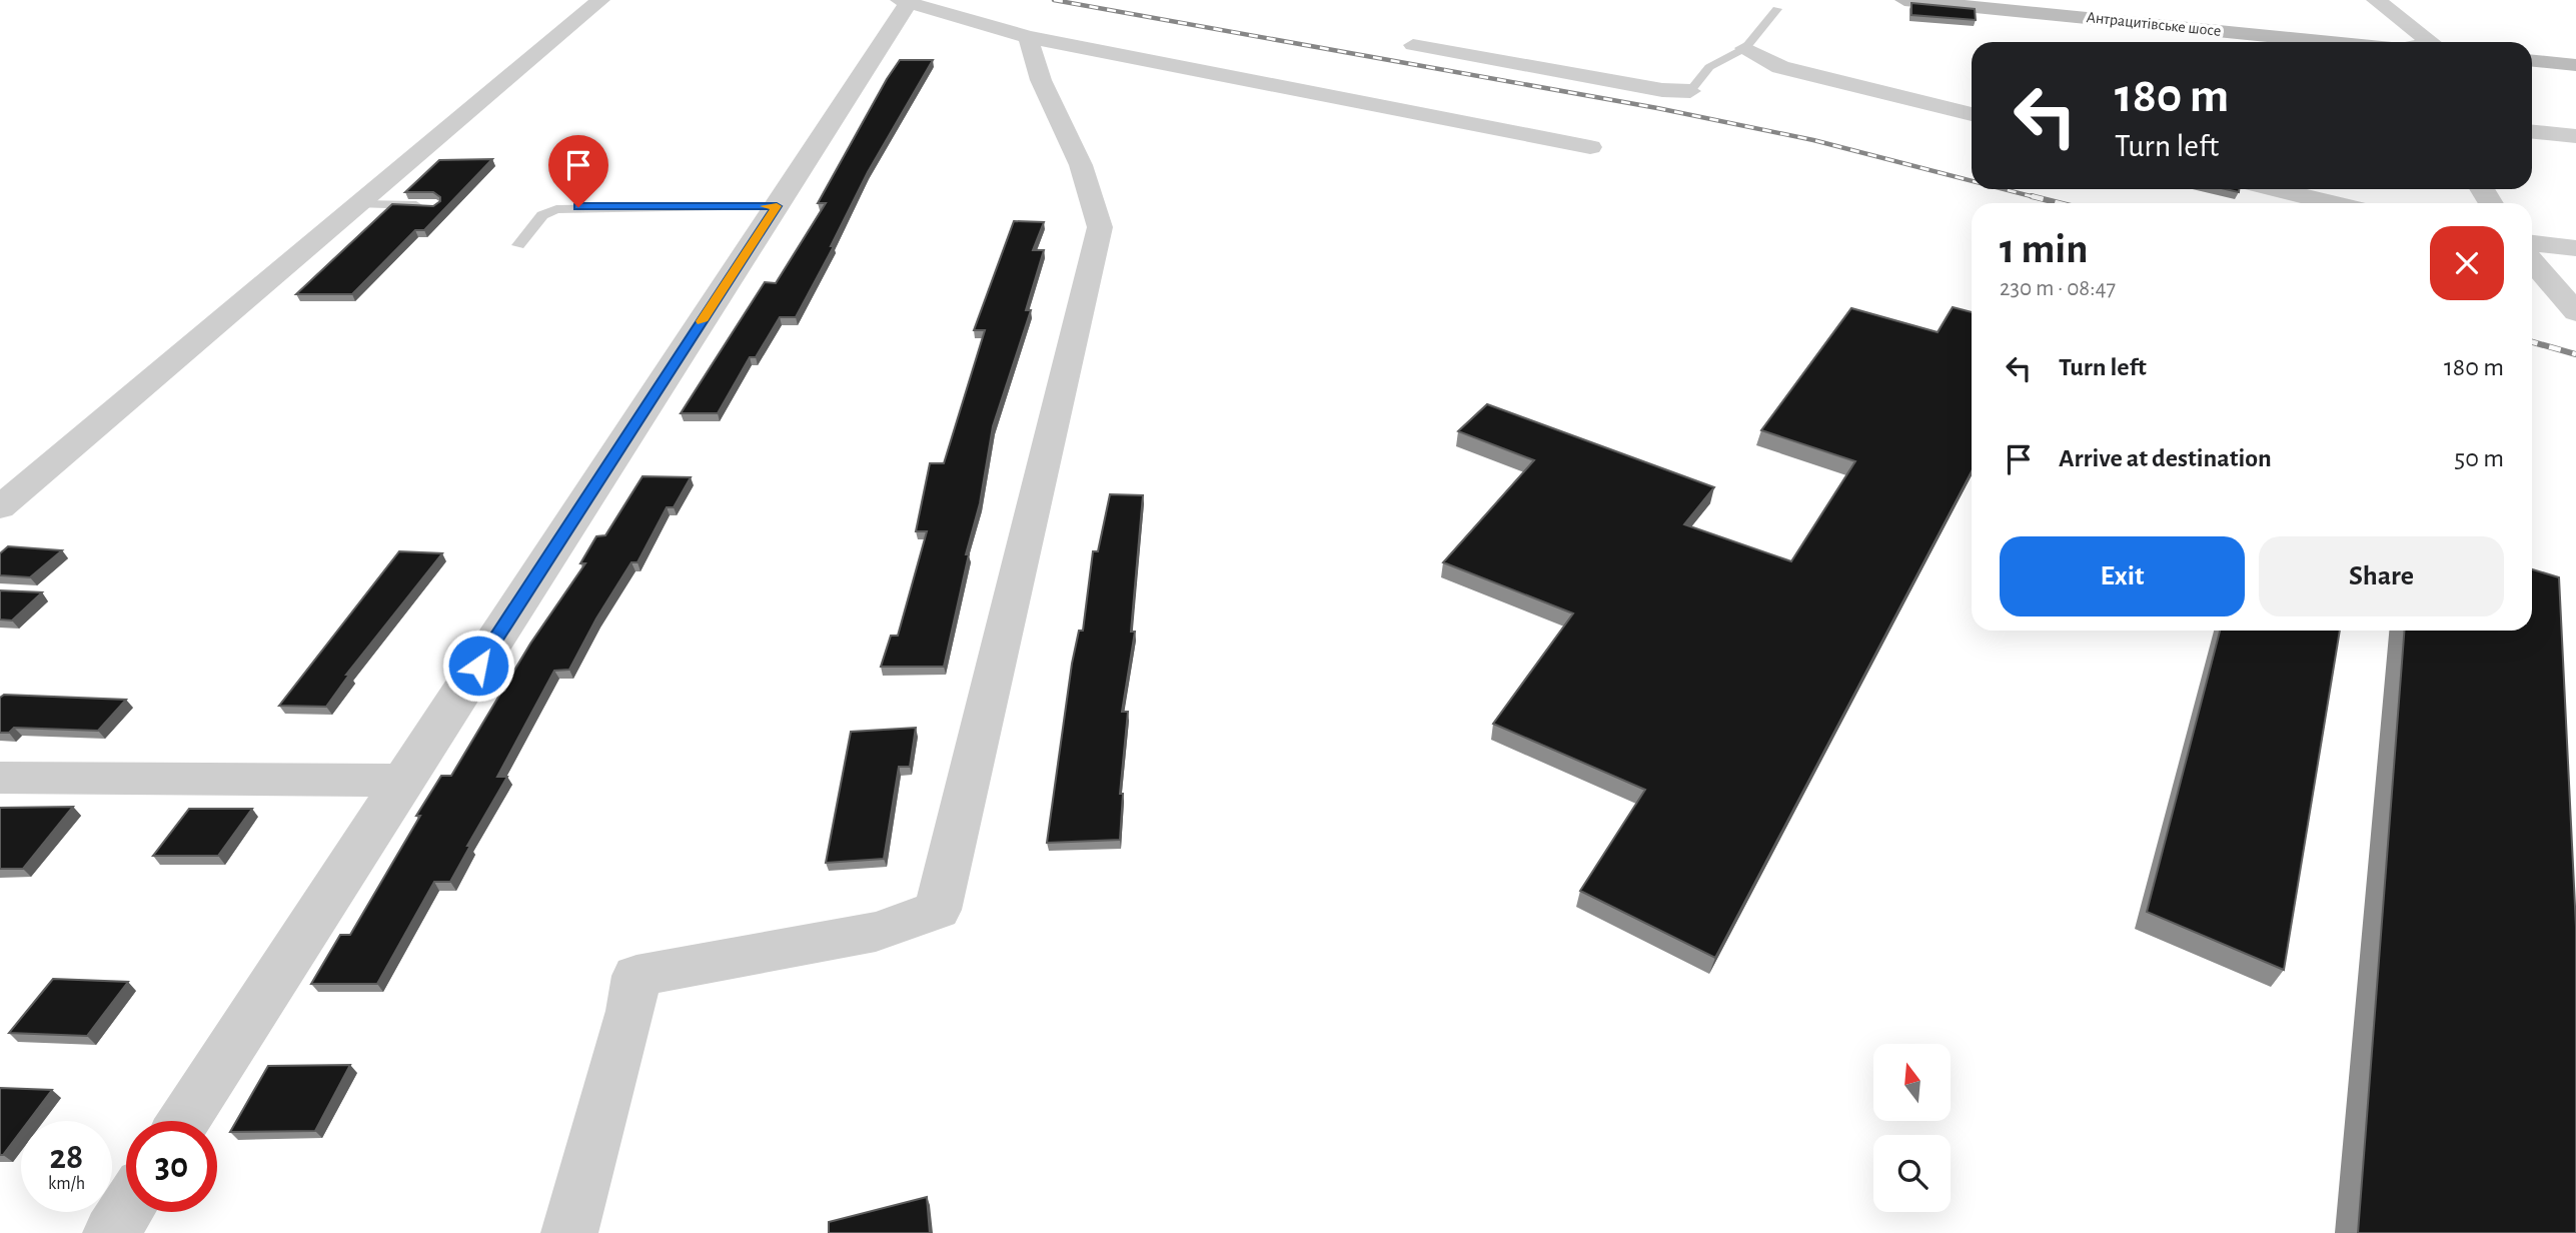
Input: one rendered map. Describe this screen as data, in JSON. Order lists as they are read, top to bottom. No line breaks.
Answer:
{"streets":{"main road":["Антрацитівське шосе"]},"north":"top","page":{"turn":["180 m","Turn left"],"heading":["1 min","230 m · 08:47"],"list":[{"name":"Turn left","value":"180 m"},{"name":"Arrive at destination","value":"50 m"}],"buttons":["Exit","Share"],"speed":"28 km/h","limit":"30"}}
